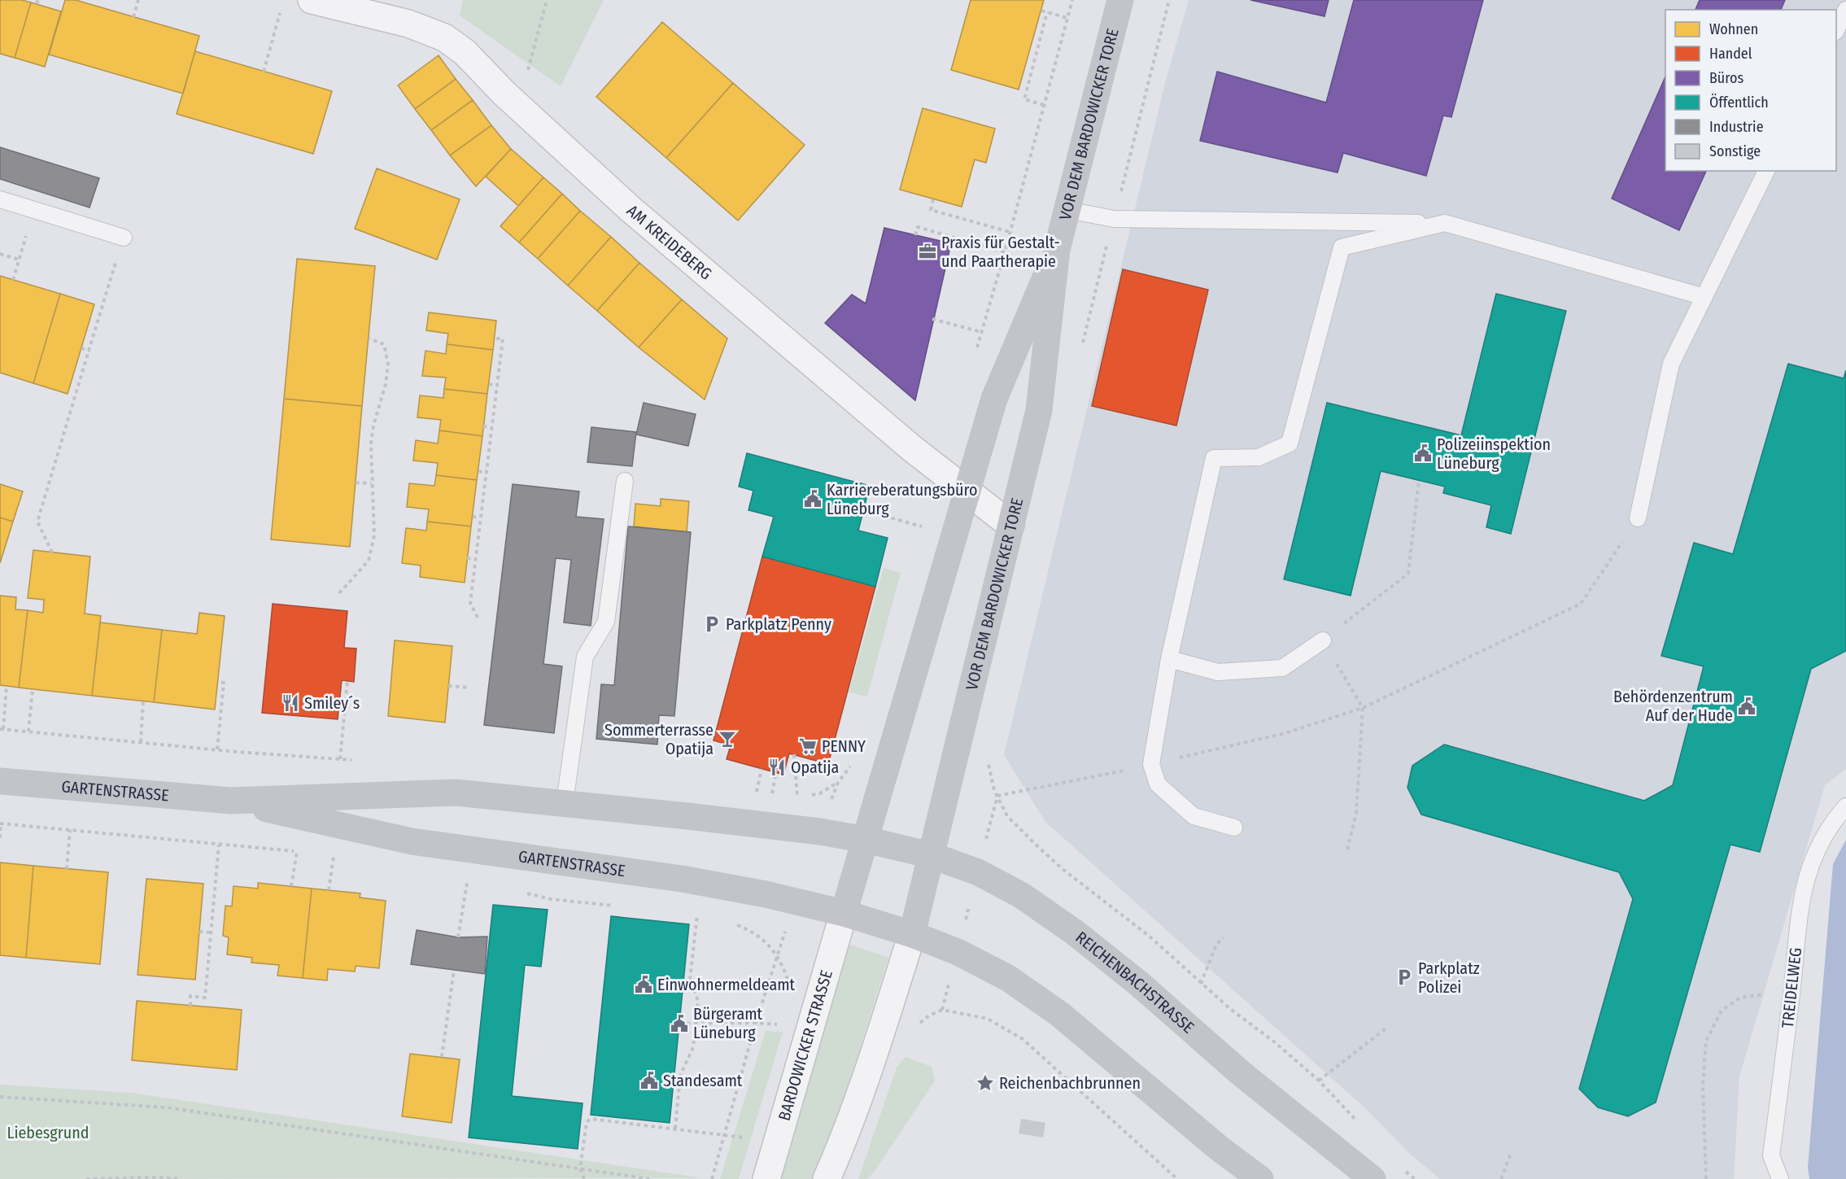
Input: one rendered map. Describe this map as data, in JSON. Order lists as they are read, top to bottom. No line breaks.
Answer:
{"streets":{"main road":["VOR DEM BARDOWICKER TORE","GARTENSTRASSE","REICHENBACHSTRASSE"],"street":["AM KREIDEBERG","BARDOWICKER STRASSE"],"lane":["TREIDELWEG"]},"crossings":[["VOR DEM BARDOWICKER TORE","AM KREIDEBERG"],["VOR DEM BARDOWICKER TORE","GARTENSTRASSE"],["VOR DEM BARDOWICKER TORE","REICHENBACHSTRASSE"],["VOR DEM BARDOWICKER TORE","BARDOWICKER STRASSE"],["GARTENSTRASSE","REICHENBACHSTRASSE"],["GARTENSTRASSE","BARDOWICKER STRASSE"]],"parks":["Liebesgrund"],"places":{"office":["Praxis für Gestalt- und Paartherapie"],"public building":["Polizeiinspektion Lüneburg","Karriereberatungsbüro Lüneburg","Behördenzentrum Auf der Hude","Einwohnermeldeamt","Bürgeramt Lüneburg","Standesamt"],"parking":["Parkplatz Penny","Parkplatz Polizei"],"restaurant":["Smiley´s","Opatija"],"bar":["Sommerterrasse Opatija"],"supermarket":["PENNY"],"place":["Reichenbachbrunnen"]},"legend":["Wohnen","Handel","Büros","Öffentlich","Industrie","Sonstige"]}
